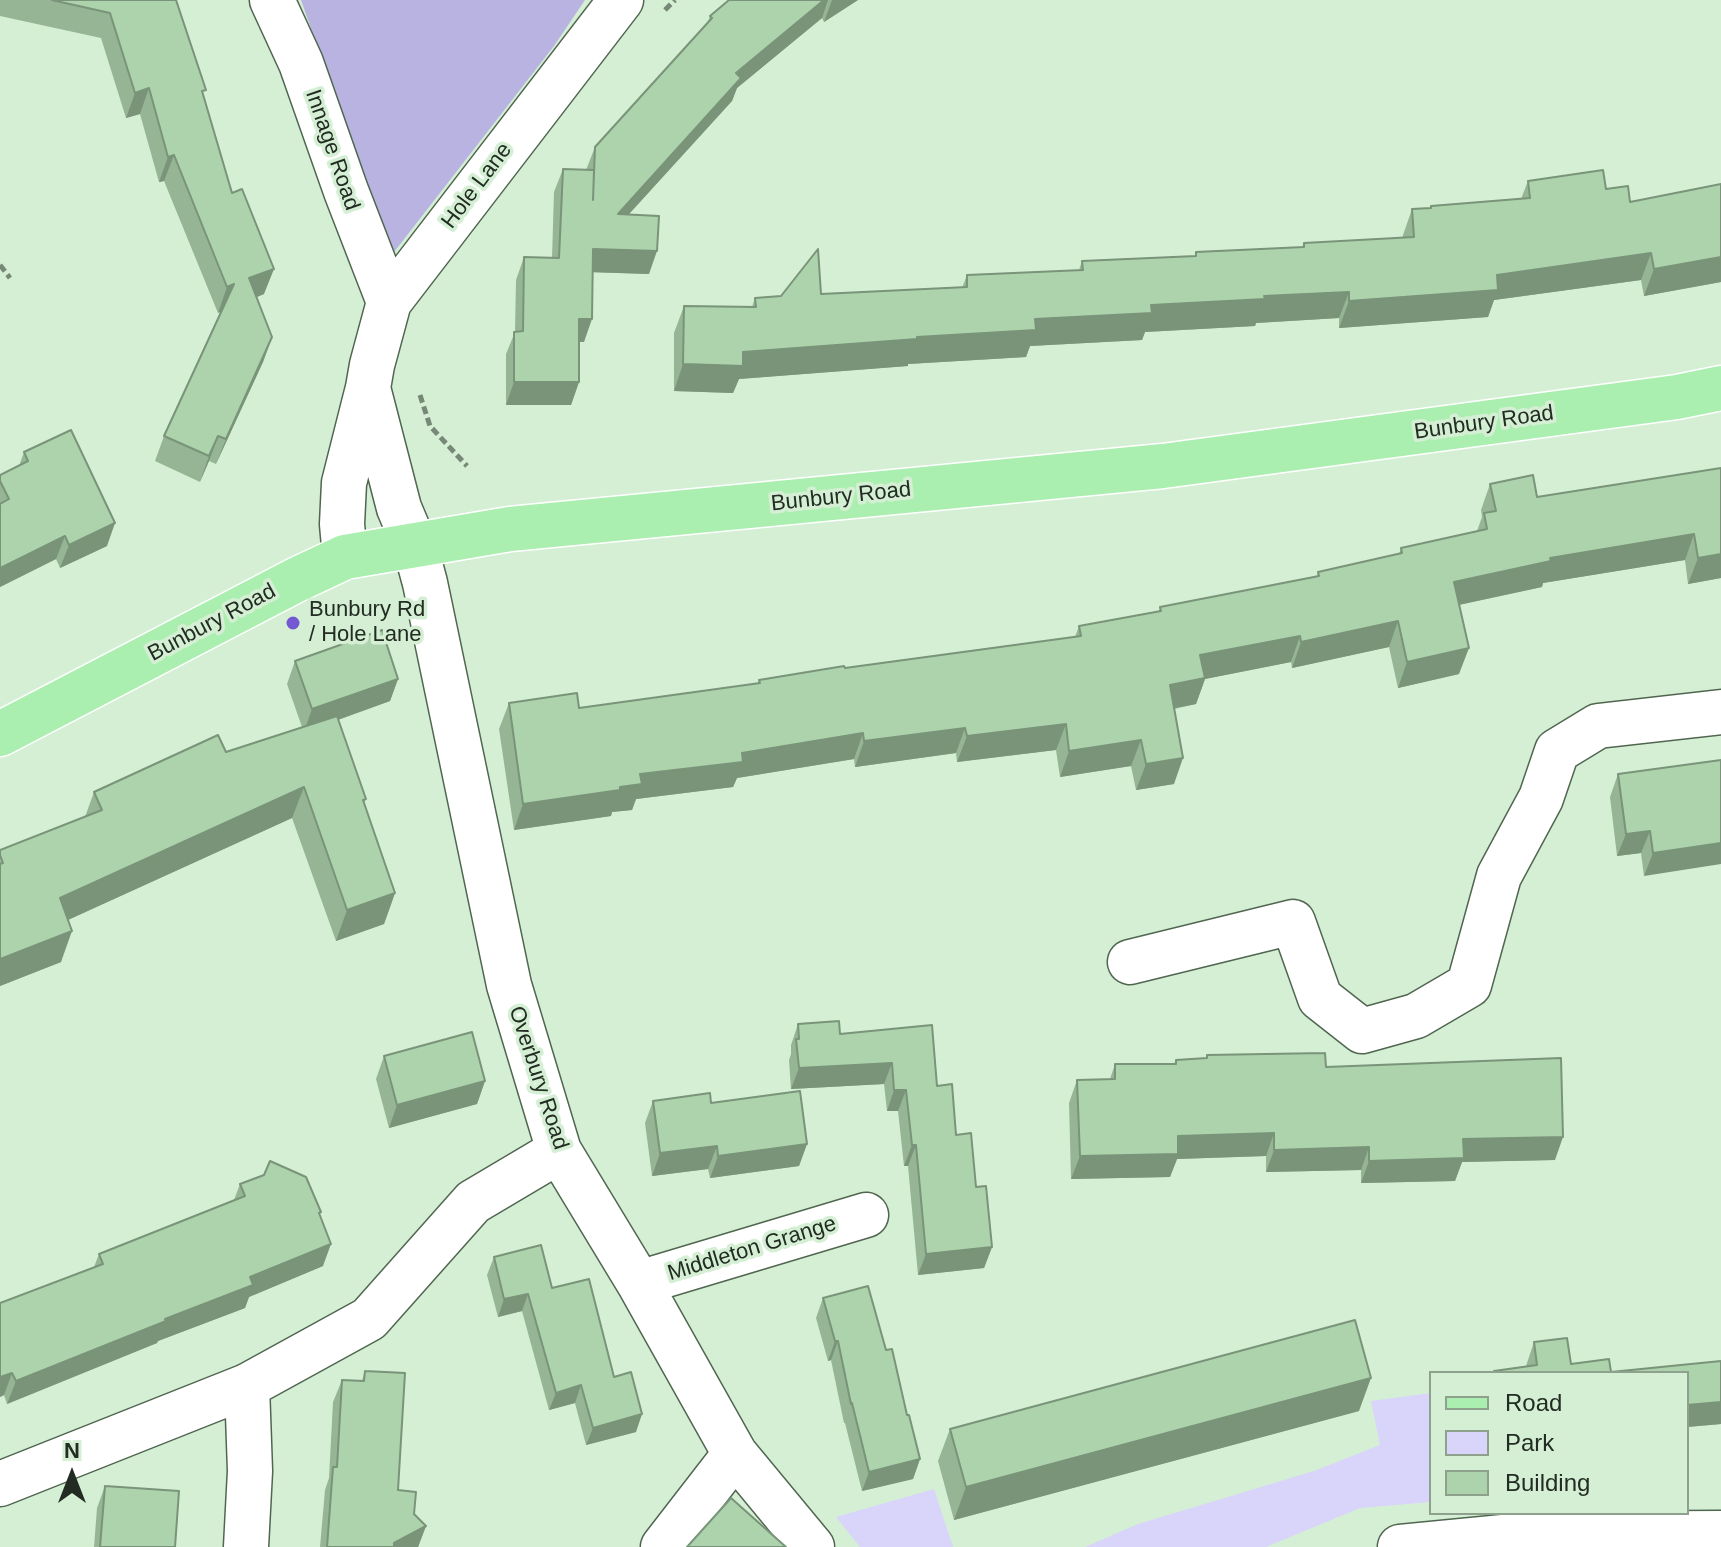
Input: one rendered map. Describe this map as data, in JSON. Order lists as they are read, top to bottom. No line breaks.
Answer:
{"streets":{"main road":["Bunbury Road"],"street":["Innage Road","Hole Lane","Overbury Road","Middleton Grange"]},"crossings":[["Innage Road","Hole Lane"],["Hole Lane","Bunbury Road"],["Hole Lane","Overbury Road"],["Bunbury Road","Overbury Road"],["Overbury Road","Middleton Grange"]],"places":["Bunbury Rd / Hole Lane"],"legend":["Road","Park","Building"],"north":"top"}
